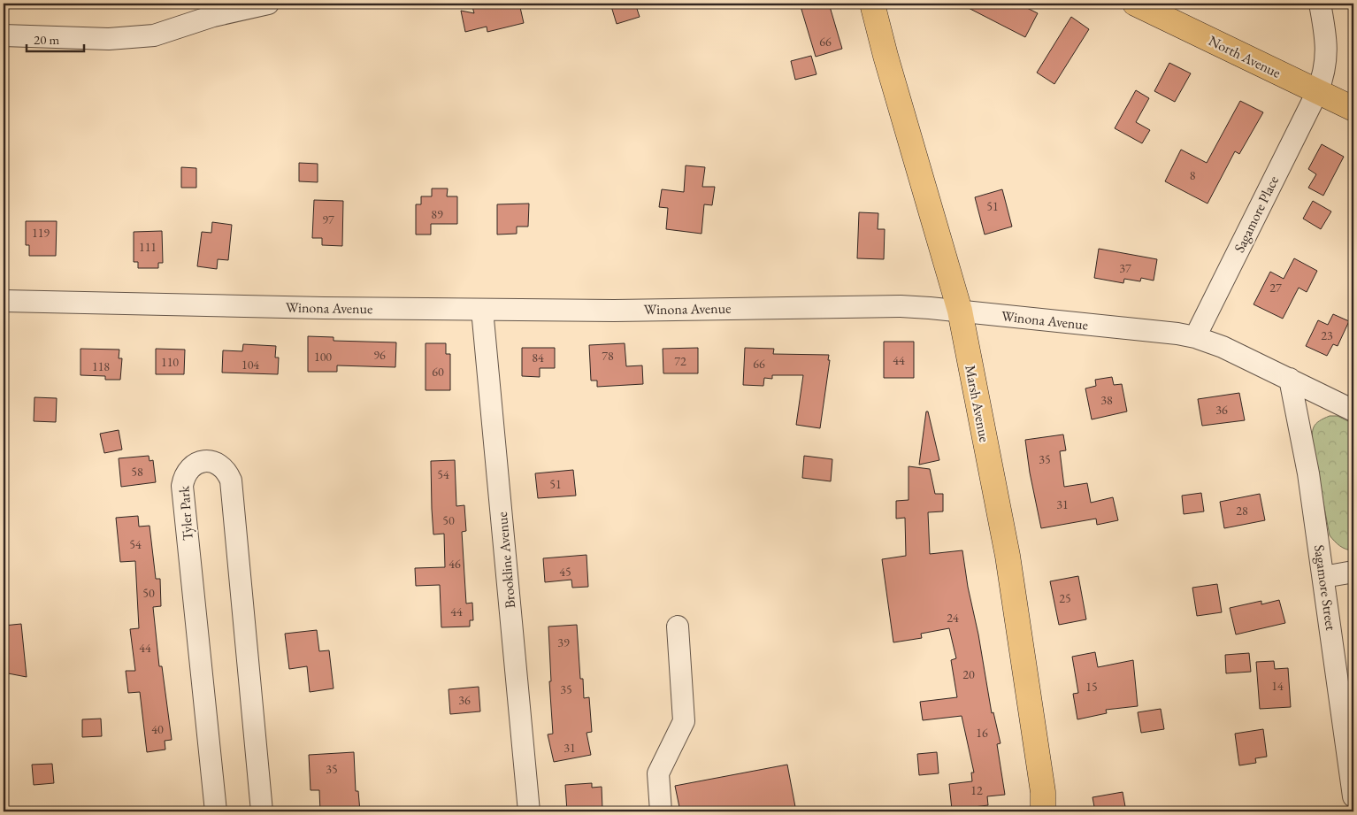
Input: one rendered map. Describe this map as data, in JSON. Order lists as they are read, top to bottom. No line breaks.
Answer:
{"streets":{"main road":["North Avenue","Marsh Avenue"],"street":["Sagamore Place","Winona Avenue","Tyler Park","Brookline Avenue","Sagamore Street"]},"crossings":[["North Avenue","Sagamore Place"],["Sagamore Place","Winona Avenue"],["Winona Avenue","Marsh Avenue"],["Winona Avenue","Brookline Avenue"],["Winona Avenue","Sagamore Street"]],"house_numbers":["66","8","51","89","97","119","111","37","27","23","96","78","100","84","44","72","110","66","104","118","60","38","36","35","58","54","51","31","28","50","54","46","45","50","25","44","24","39","44","20","14","15","35","36","40","16","31","35","12"],"scale_bar":"20 m"}
